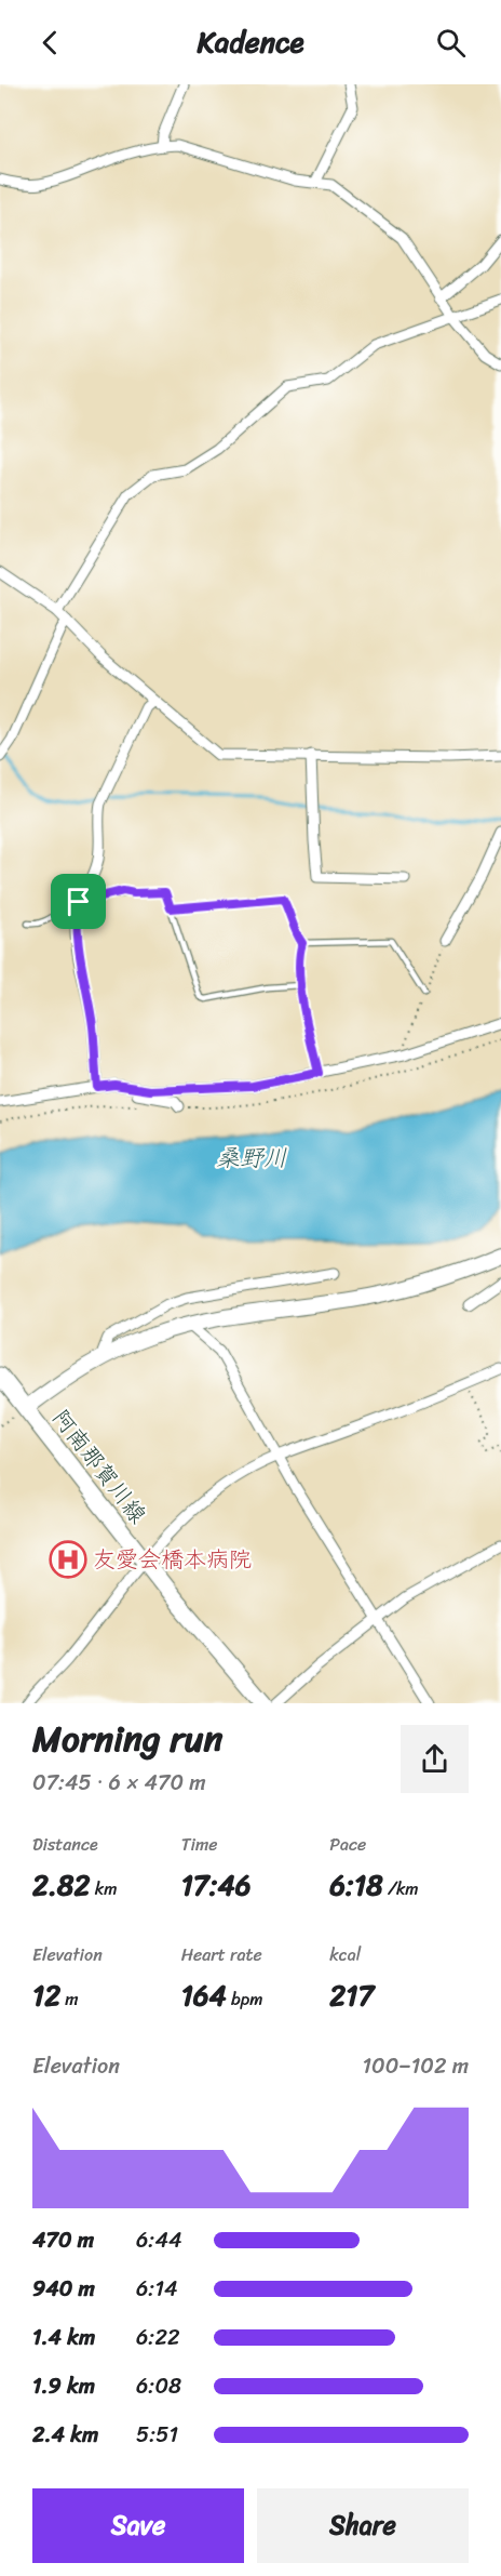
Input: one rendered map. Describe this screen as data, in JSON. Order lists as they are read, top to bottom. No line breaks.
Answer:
{"streets":{"main road":["阿南那賀川線"]},"water":["桑野川"],"places":{"hospital":["友愛会橋本病院"]},"page":{"header":"Kadence","heading":["Morning run","07:45 · 6 × 470 m"],"stats":[["Distance","2.82 km"],["Time","17:46"],["Pace","6:18 /km"],["Elevation","12 m"],["Heart rate","164 bpm"],["kcal","217"]],"chart":["Elevation","100–102 m"],"list":[{"name":"470 m","note":"6:44"},{"name":"940 m","note":"6:14"},{"name":"1.4 km","note":"6:22"},{"name":"1.9 km","note":"6:08"},{"name":"2.4 km","note":"5:51"}],"buttons":["Save","Share"]}}
